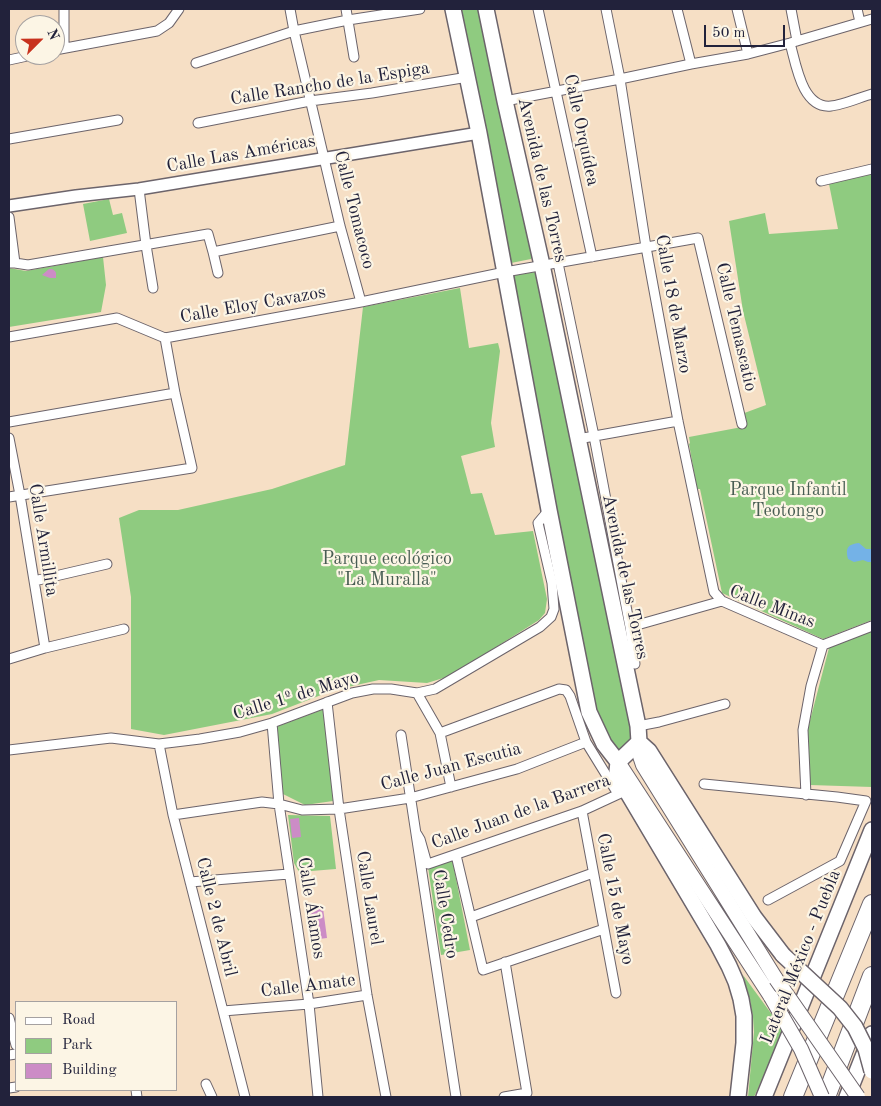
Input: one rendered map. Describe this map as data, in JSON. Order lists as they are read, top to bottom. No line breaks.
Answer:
{"streets":{"main road":["Avenida de las Torres","Lateral México - Puebla"],"street":["Calle Rancho de la Espiga","Calle Orquídea","Calle Las Américas","Calle Tomacoco","Calle 18 de Marzo","Calle Eloy Cavazos","Calle Temascatio","Calle Armillita","Calle Minas","Calle 1º de Mayo","Calle Juan Escutia","Calle Juan de la Barrera","Calle Laurel","Calle 15 de Mayo","Calle Álamos","Calle Cedro","Calle 2 de Abril","Calle Amate"]},"crossings":[["Calle Rancho de la Espiga","Calle Tomacoco"],["Calle Orquídea","Calle Eloy Cavazos"],["Calle Las Américas","Calle Tomacoco"],["Avenida de las Torres","Calle Eloy Cavazos"],["Calle Tomacoco","Calle Eloy Cavazos"],["Calle 18 de Marzo","Calle Eloy Cavazos"],["Calle 18 de Marzo","Calle Minas"],["Calle Eloy Cavazos","Calle Temascatio"],["Calle 1º de Mayo","Calle Laurel"],["Calle 1º de Mayo","Calle Álamos"],["Calle 1º de Mayo","Calle 2 de Abril"],["Calle Juan Escutia","Calle Laurel"],["Calle Juan Escutia","Calle Álamos"],["Calle Juan Escutia","Calle Cedro"],["Calle Juan Escutia","Calle 2 de Abril"],["Calle Juan de la Barrera","Calle 15 de Mayo"],["Calle Laurel","Calle Amate"],["Calle Álamos","Calle Amate"],["Calle 2 de Abril","Calle Amate"]],"parks":["Parque Infantil Teotongo","Parque ecológico \"La Muralla\""],"legend":["Road","Park","Building"],"scale_bar":"50 m","north":"top right"}
